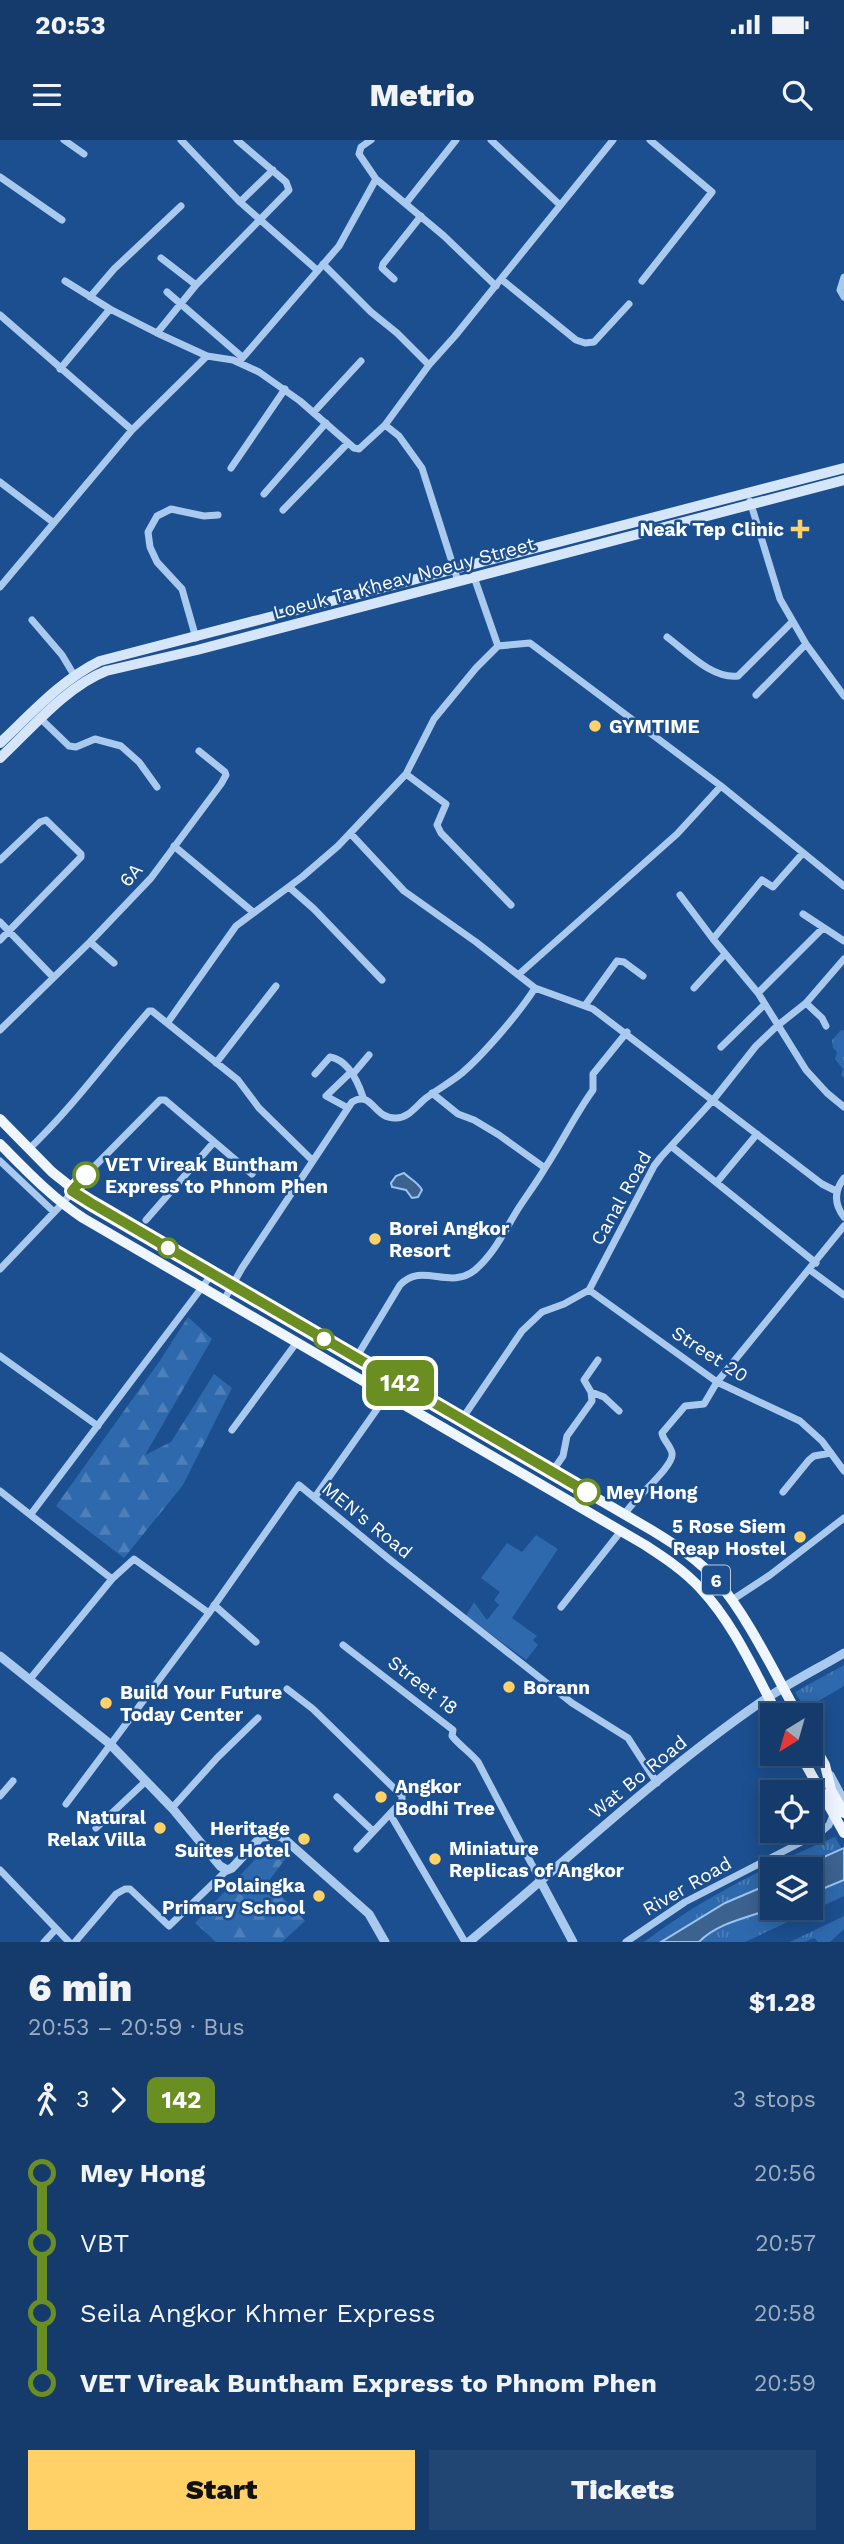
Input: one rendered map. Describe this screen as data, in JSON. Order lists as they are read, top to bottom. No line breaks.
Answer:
{"streets":{"main road":["Loeuk Ta Kheav Noeuy Street","6"],"street":["6A","Canal Road","Street 20","MEN's Road","Street 18","Wat Bo Road","River Road"]},"crossings":[["Canal Road","Street 20"],["MEN's Road","Wat Bo Road"],["6","Wat Bo Road"],["Street 18","Wat Bo Road"]],"places":{"health":["Neak Tep Clinic"],"other":["GYMTIME","VET Vireak Buntham Express to Phnom Phen","Borei Angkor Resort","Mey Hong","5 Rose Siem Reap Hostel","Borann","Build Your Future Today Center","Angkor Bodhi Tree","Natural Relax Villa","Heritage Suites Hotel","Miniature Replicas of Angkor","Polaingka Primary School"]},"lines":["bus line 142"],"north":"bottom left","page":{"status":"20:53","header":"Metrio","on_map":"142","heading":["6 min","20:53 – 20:59 · Bus","$1.28"],"legs":["3","142","3 stops"],"list":[{"name":"Mey Hong","value":"20:56"},{"name":"VBT","value":"20:57"},{"name":"Seila Angkor Khmer Express","value":"20:58"},{"name":"VET Vireak Buntham Express to Phnom Phen","value":"20:59"}],"buttons":["Start","Tickets"]}}
